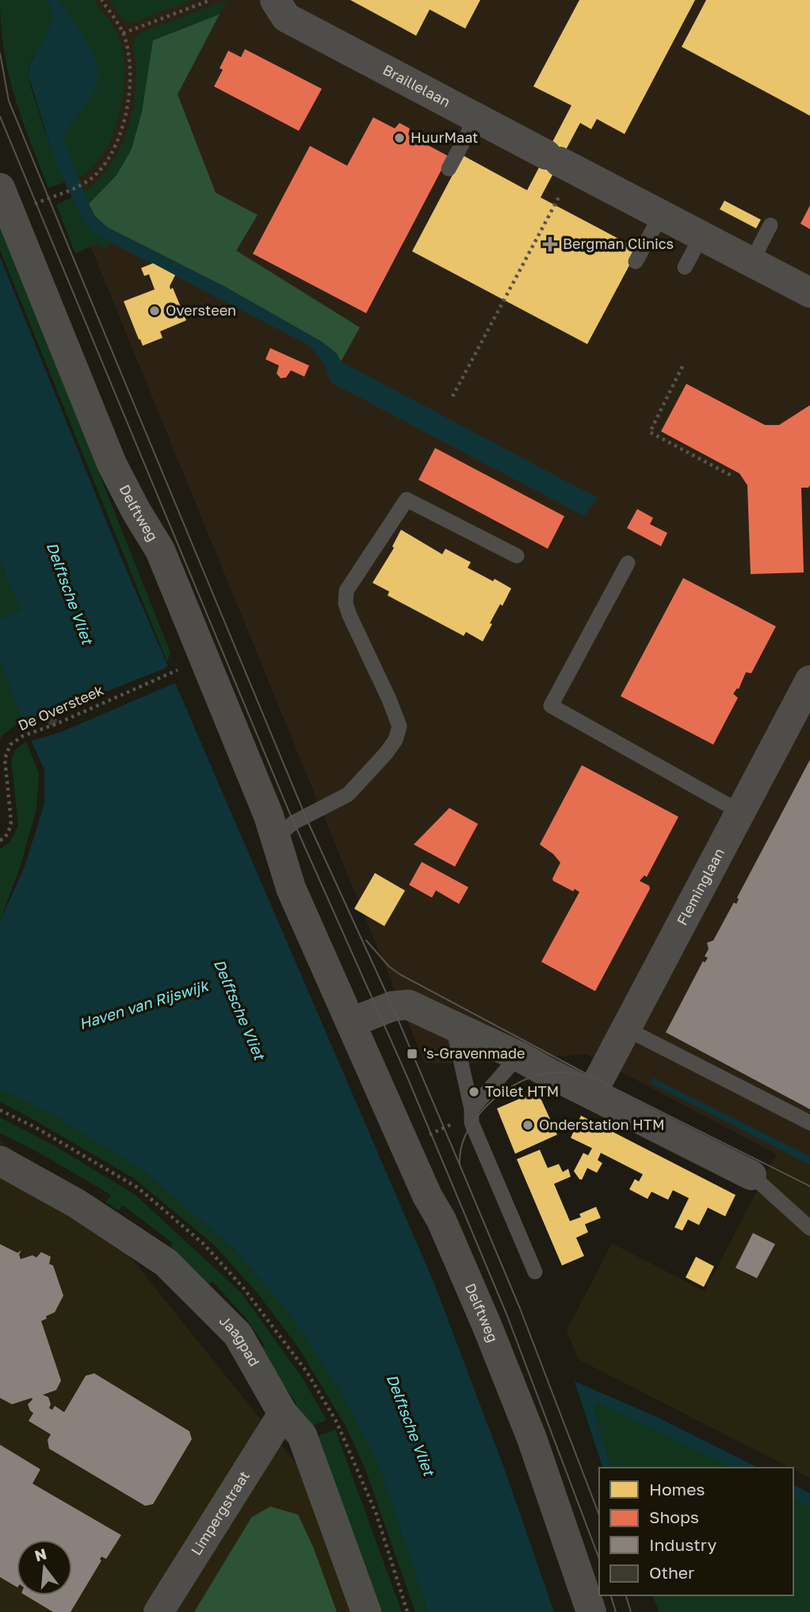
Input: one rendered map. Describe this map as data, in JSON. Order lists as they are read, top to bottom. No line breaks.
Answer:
{"streets":{"street":["Braillelaan","Delftweg","Fleminglaan","Jaagpad","Limpergstraat"],"path":["De Oversteek"]},"crossings":[["Jaagpad","Limpergstraat"]],"water":["Delftsche Vliet","Haven van Rijswijk"],"places":{"other":["HuurMaat","Oversteen","Toilet HTM","Onderstation HTM"],"health":["Bergman Clinics"],"transit":["'s-Gravenmade"]},"legend":["Homes","Shops","Industry","Other"],"north":"top"}
